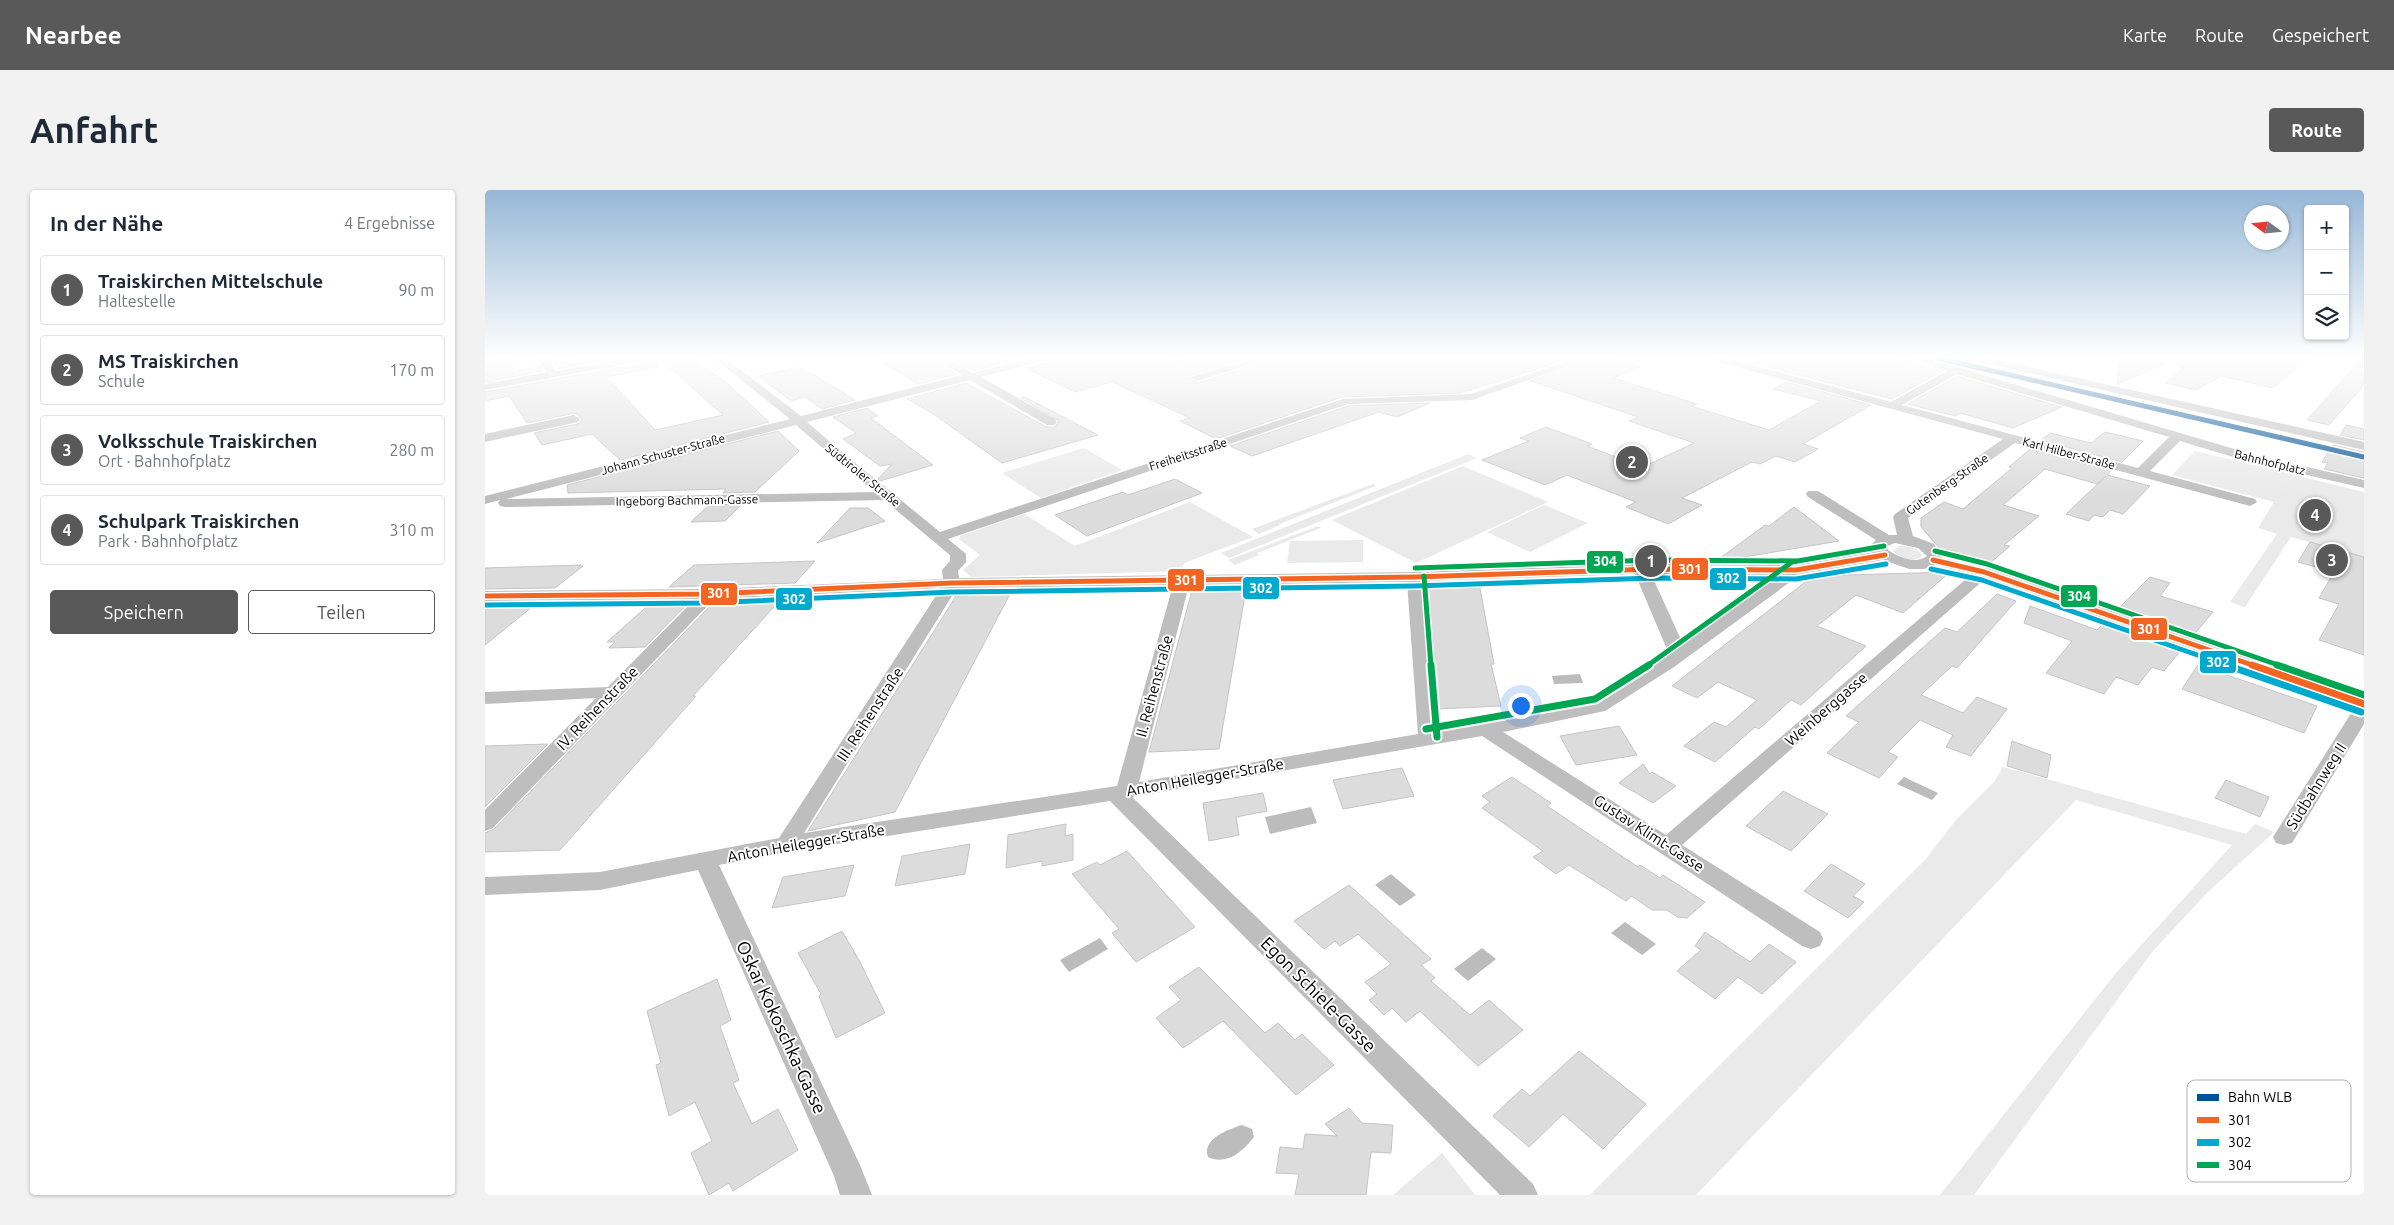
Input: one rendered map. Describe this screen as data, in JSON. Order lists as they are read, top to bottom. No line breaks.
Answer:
{"streets":{"street":["Karl Hilber-Straße","Johann Schuster-Straße","Freiheitsstraße","Bahnhofplatz","Südtiroler Straße","Gutenberg-Straße","Ingeborg Bachmann-Gasse","II. Reihenstraße","IV. Reihenstraße","Weinberggasse","III. Reihenstraße","Anton Heilegger-Straße","Südbahnweg II","Gustav Klimt-Gasse","Egon Schiele-Gasse","Oskar Kokoschka-Gasse"]},"crossings":[["Karl Hilber-Straße","Gutenberg-Straße"],["Johann Schuster-Straße","Südtiroler Straße"],["Johann Schuster-Straße","Ingeborg Bachmann-Gasse"],["Freiheitsstraße","Südtiroler Straße"],["Südtiroler Straße","Ingeborg Bachmann-Gasse"],["Südtiroler Straße","III. Reihenstraße"],["II. Reihenstraße","Anton Heilegger-Straße"],["II. Reihenstraße","Egon Schiele-Gasse"],["Weinberggasse","Gustav Klimt-Gasse"],["III. Reihenstraße","Anton Heilegger-Straße"],["Anton Heilegger-Straße","Gustav Klimt-Gasse"],["Anton Heilegger-Straße","Egon Schiele-Gasse"],["Anton Heilegger-Straße","Oskar Kokoschka-Gasse"]],"lines":["rail line WLB","transit line 304","transit line 301","transit line 302"],"legend":["Bahn WLB","301","302","304"],"north":"left","page":{"header":"Nearbee","nav":["Karte","Route","Gespeichert"],"buttons":["Route",["Speichern","Teilen"]],"title":"Anfahrt","heading":["In der Nähe","4 Ergebnisse"],"map_buttons":["+","−"],"list":[{"mark":"1","name":"Traiskirchen Mittelschule","note":"Haltestelle","value":"90 m"},{"mark":"2","name":"MS Traiskirchen","note":"Schule","value":"170 m"},{"mark":"3","name":"Volksschule Traiskirchen","note":"Ort · Bahnhofplatz","value":"280 m"},{"mark":"4","name":"Schulpark Traiskirchen","note":"Park · Bahnhofplatz","value":"310 m"}],"pins":["2","4","3","1"]}}
